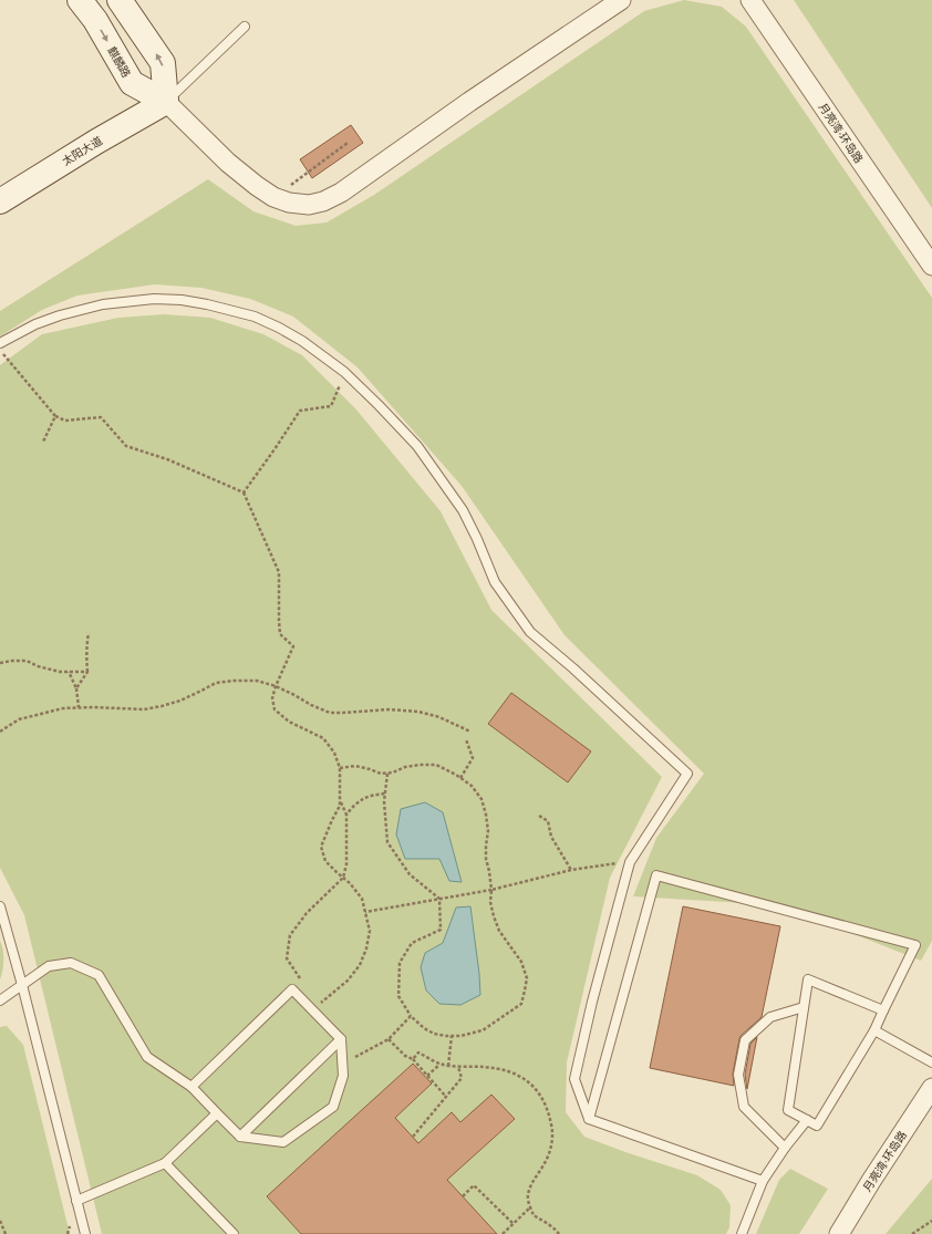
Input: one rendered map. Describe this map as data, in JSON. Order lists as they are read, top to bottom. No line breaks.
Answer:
{"streets":{"main road":["麒麟路","太阳大道"],"street":["月亮湾·环岛路"]},"crossings":[["麒麟路","太阳大道"]]}
